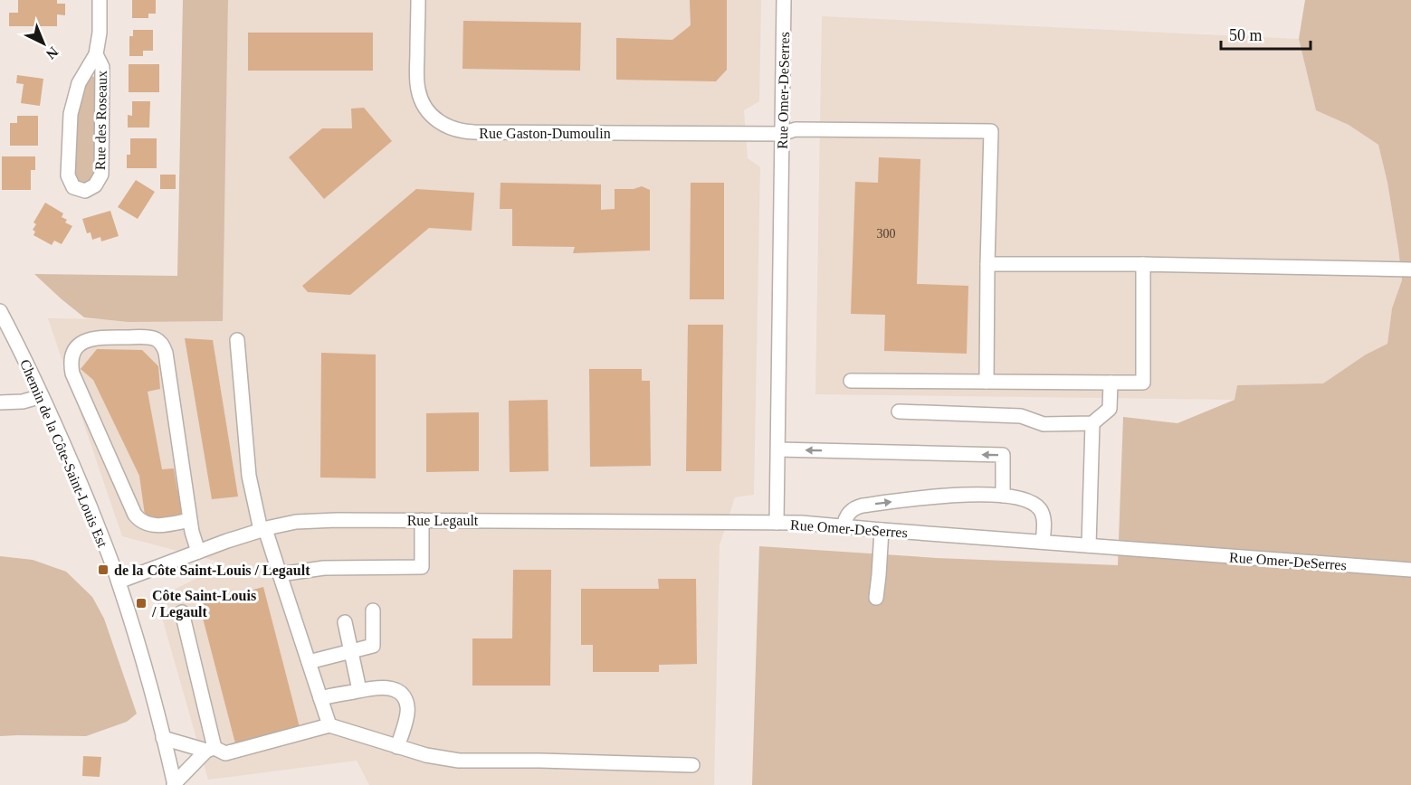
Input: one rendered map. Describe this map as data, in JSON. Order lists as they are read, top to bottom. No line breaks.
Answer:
{"streets":{"street":["Rue Omer-DeSerres","Rue des Roseaux","Rue Gaston-Dumoulin","Chemin de la Côte-Saint-Louis Est","Rue Legault"]},"crossings":[["Rue Omer-DeSerres","Rue Gaston-Dumoulin"],["Rue Omer-DeSerres","Rue Legault"],["Chemin de la Côte-Saint-Louis Est","Rue Legault"]],"places":{"transit":["de la Côte Saint-Louis / Legault","Côte Saint-Louis / Legault"]},"house_numbers":["300"],"scale_bar":"50 m","north":"bottom right"}
